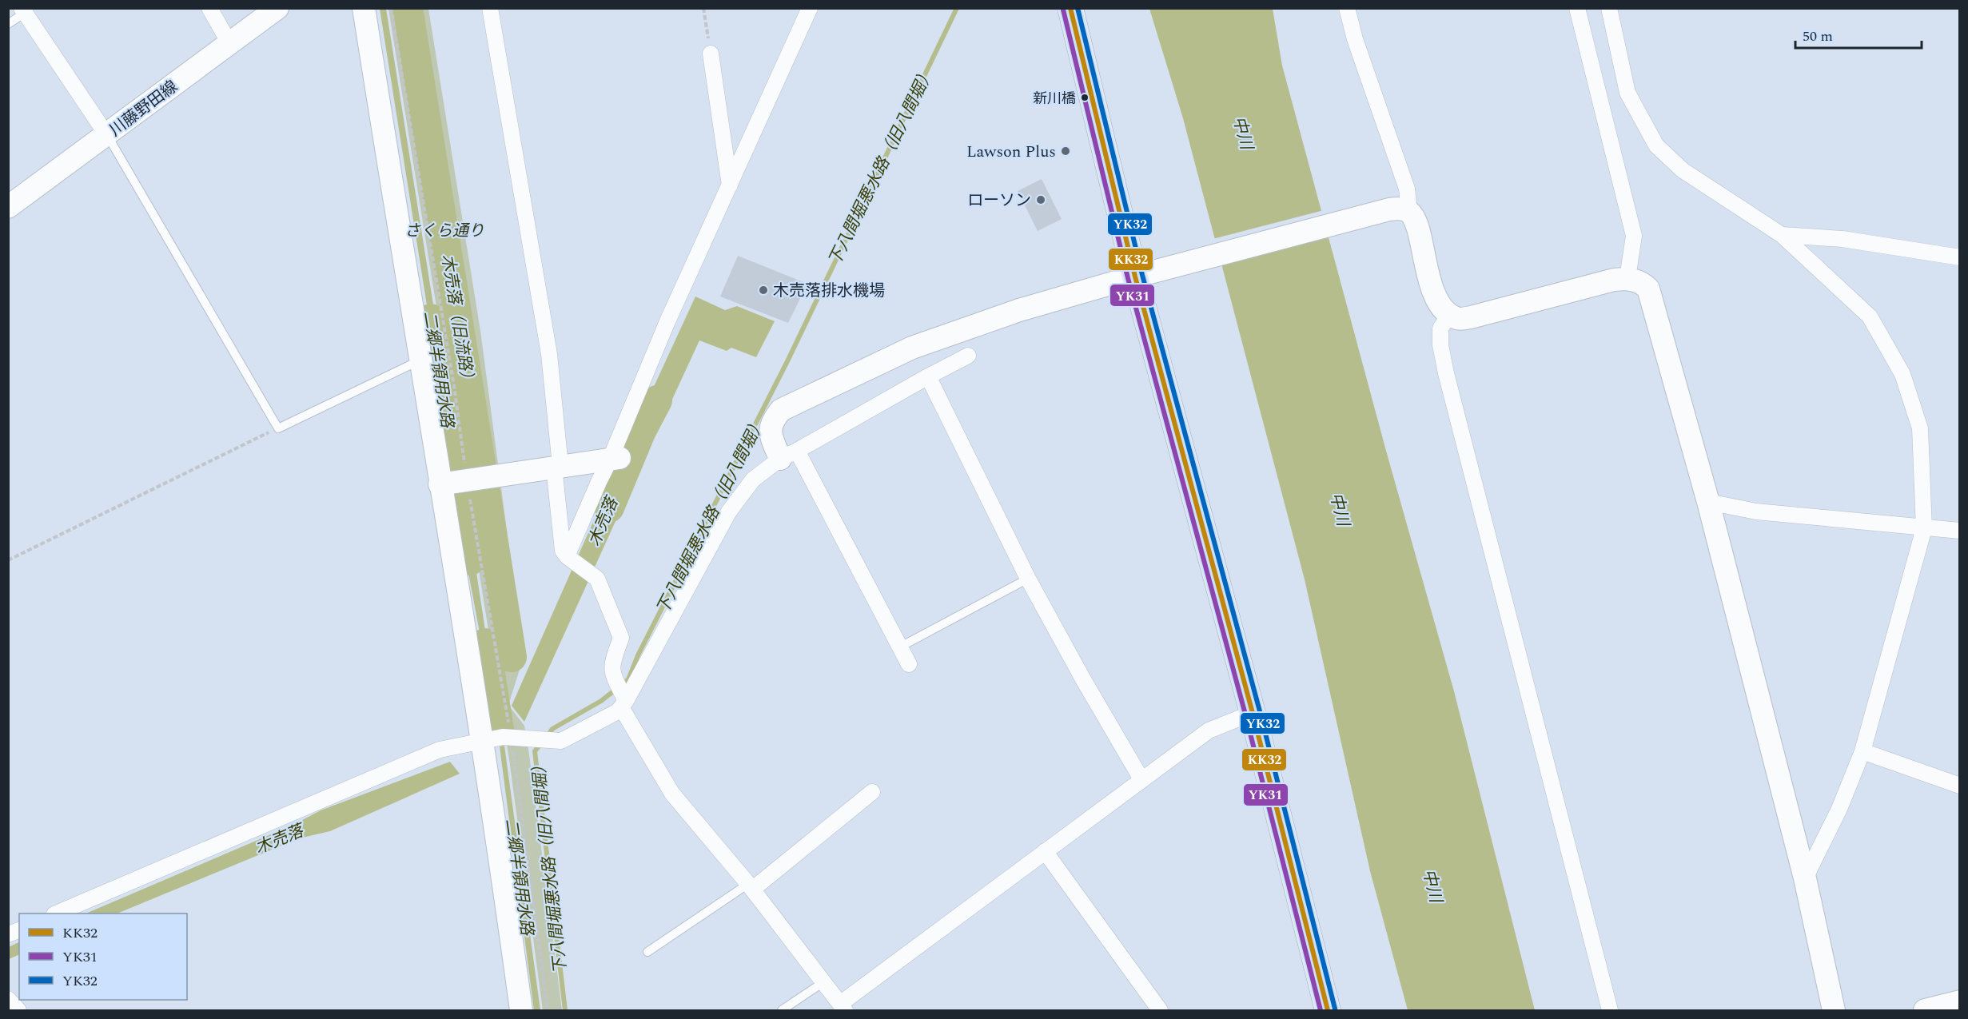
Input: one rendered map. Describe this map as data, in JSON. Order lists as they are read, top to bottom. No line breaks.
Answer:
{"streets":{"street":["川藤野田線"]},"water":["中川","下八間堀悪水路（旧八間堀）","木売落（旧流路）","二郷半領用水路","木売落"],"parks":["さくら通り"],"places":["新川橋","Lawson Plus","ローソン","木売落排水機場"],"lines":["transit line KK32","transit line YK32","transit line YK31"],"legend":["KK32","YK31","YK32"],"scale_bar":"50 m"}
